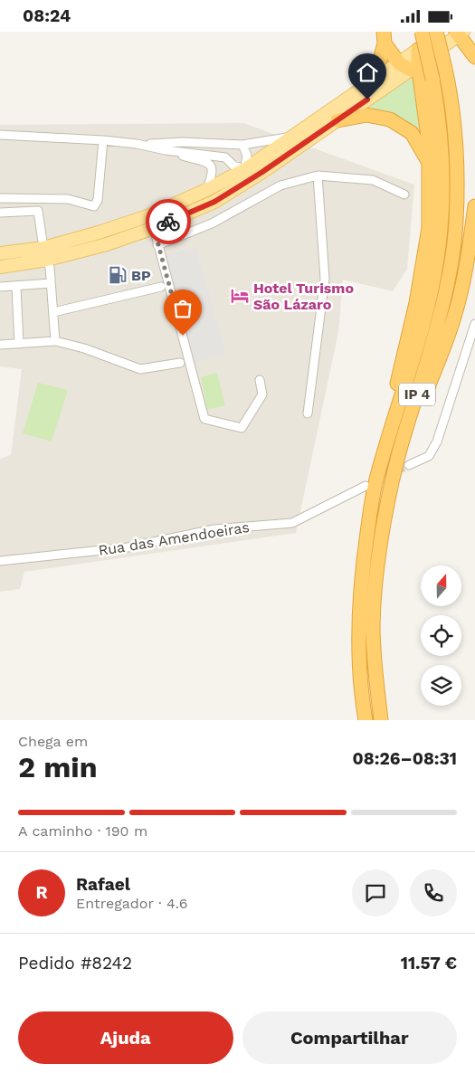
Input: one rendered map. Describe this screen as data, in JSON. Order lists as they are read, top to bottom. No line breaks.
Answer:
{"streets":{"highway":["IP 4"],"street":["Rua das Amendoeiras"]},"places":{"fuel station":["BP"],"hotel":["Hotel Turismo São Lázaro"]},"north":"top","page":{"status":"08:24","heading":["2 min","Chega em","08:26–08:31"],"panel":["Rafael","Entregador · 4.6","Pedido #8242","11.57 €"],"bar":"A caminho · 190 m","round":"R","buttons":["Ajuda","Compartilhar"]}}
